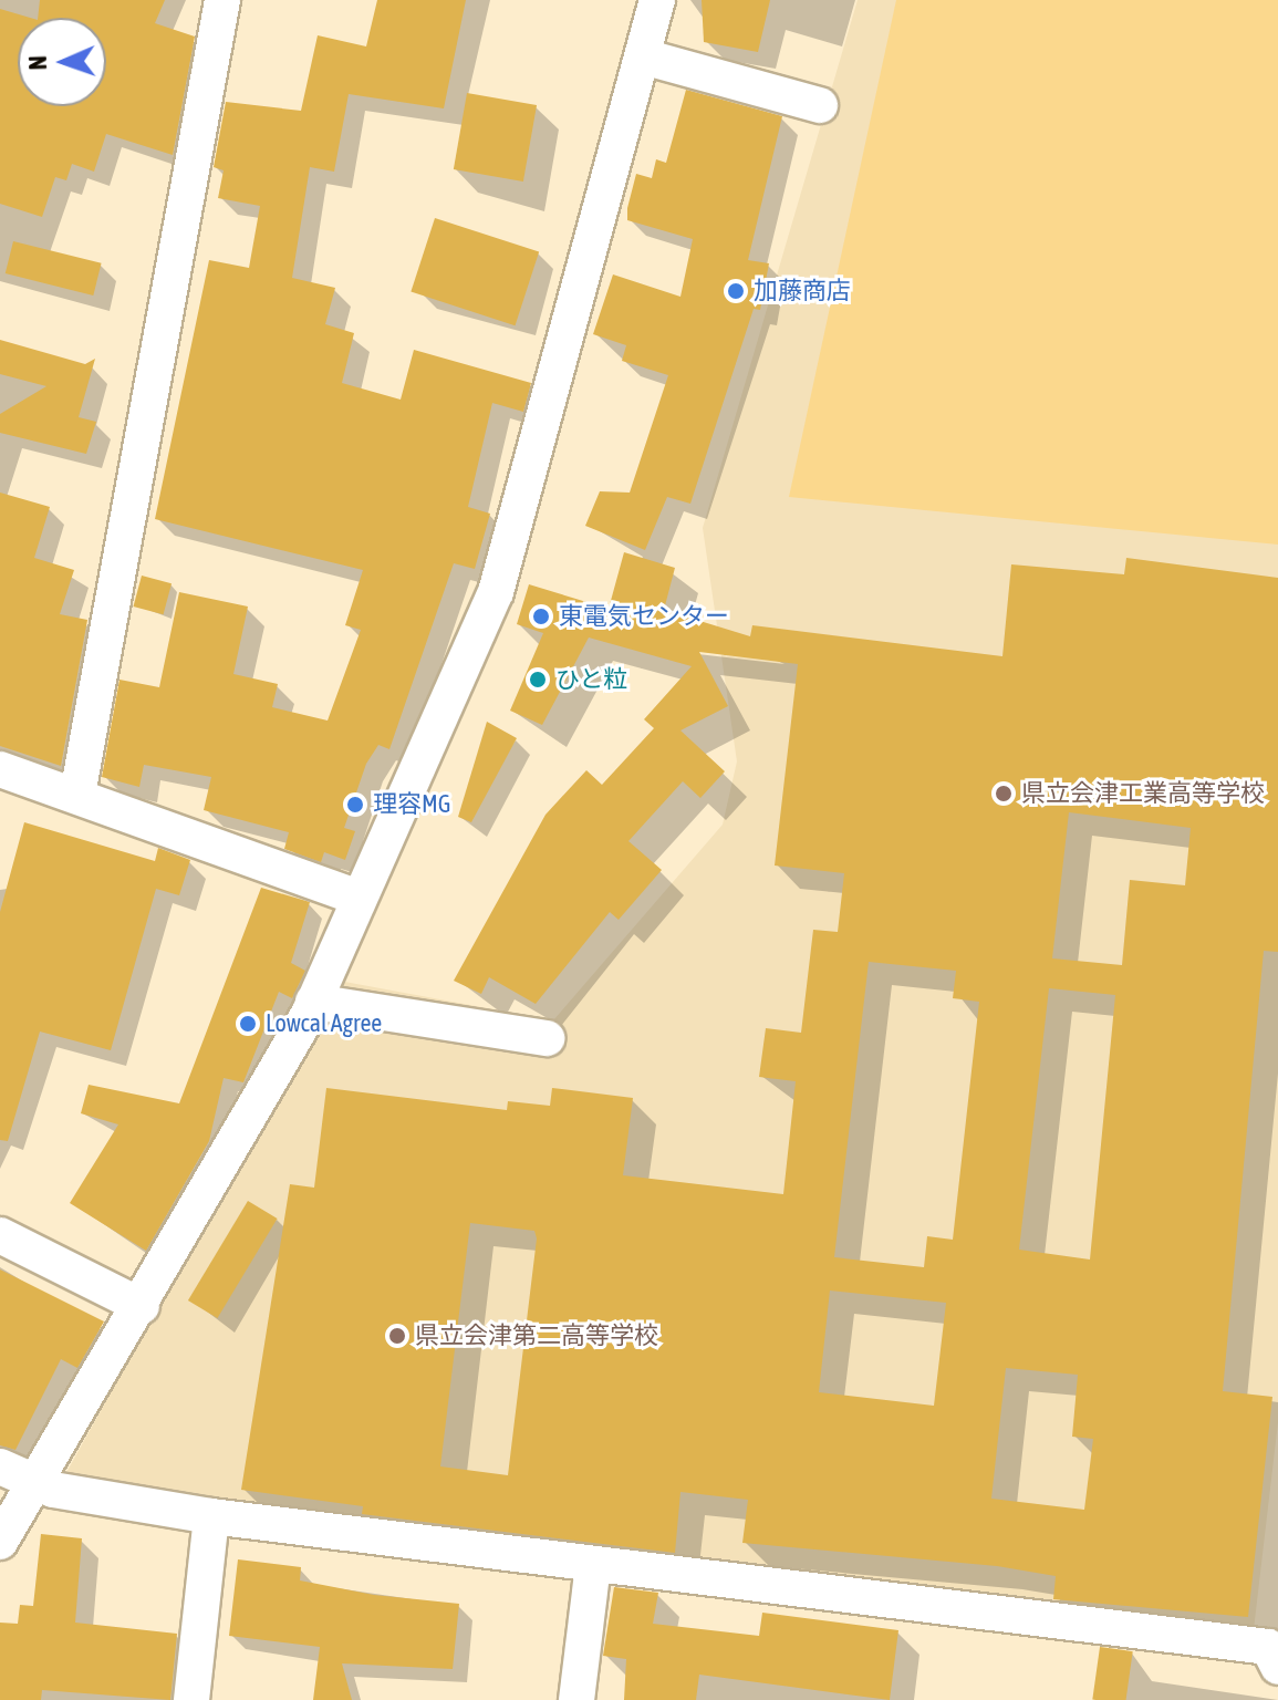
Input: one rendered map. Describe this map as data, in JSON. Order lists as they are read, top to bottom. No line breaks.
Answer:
{"places":["加藤商店","東電気センター","ひと粒","県立会津工業高等学校","理容MG","Lowcal Agree","県立会津第二高等学校"],"north":"left"}
